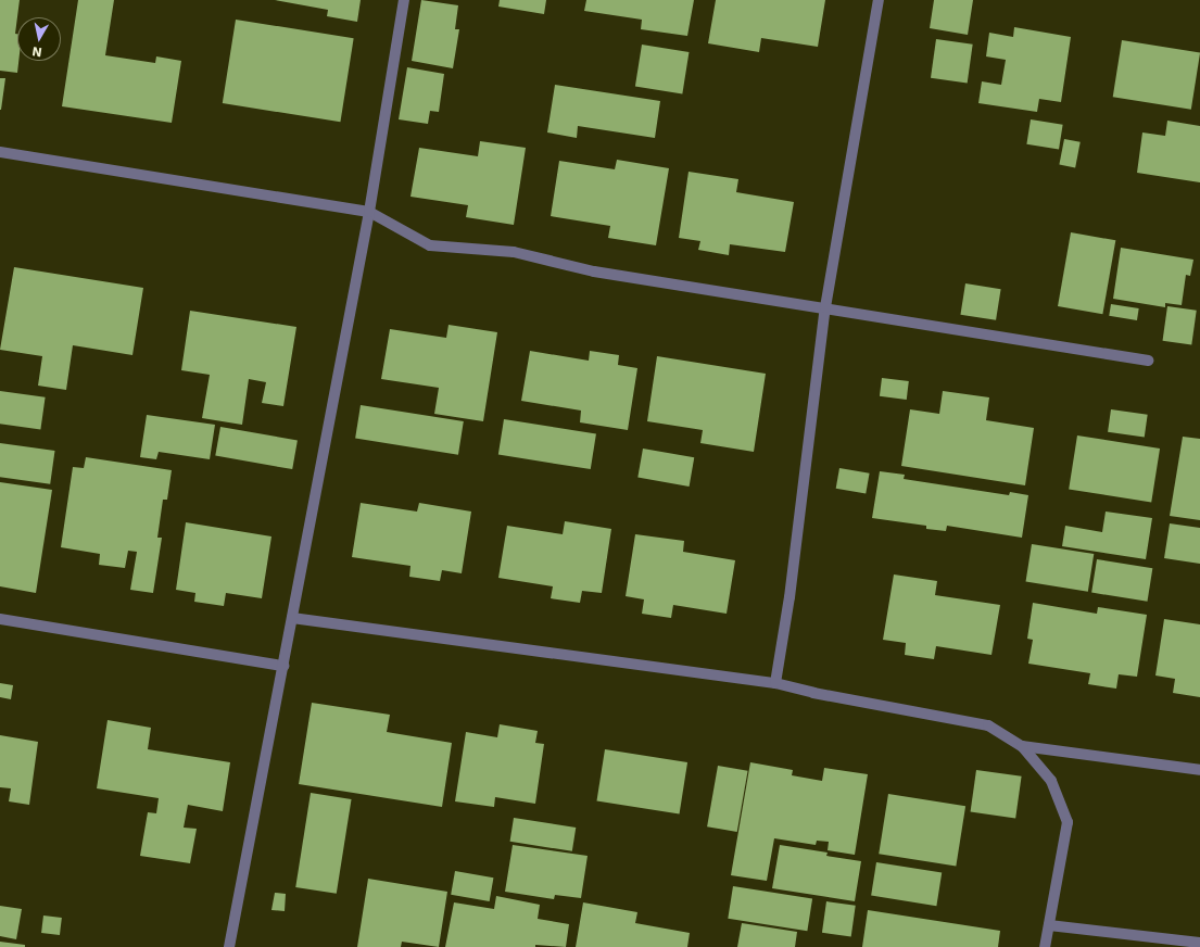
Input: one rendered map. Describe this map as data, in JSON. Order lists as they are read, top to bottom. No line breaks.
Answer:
{"north":"bottom"}
